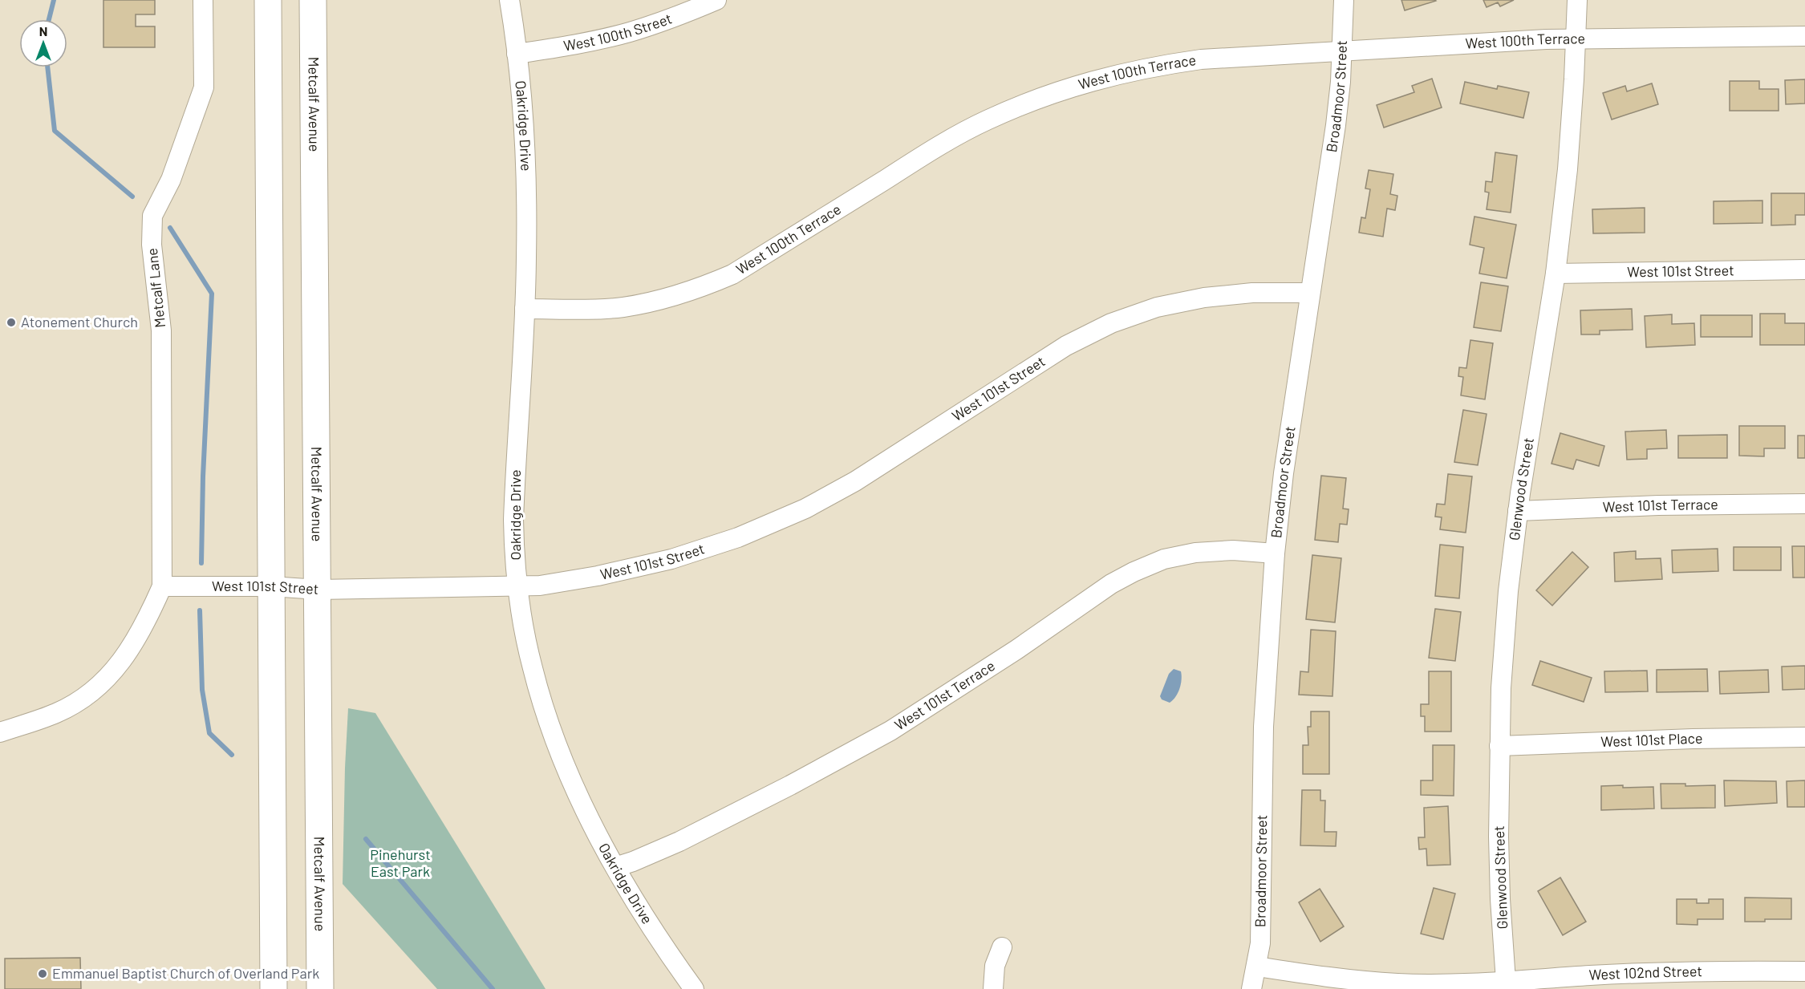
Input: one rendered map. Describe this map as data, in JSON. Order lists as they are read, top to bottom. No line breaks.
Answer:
{"streets":{"main road":["Metcalf Avenue"],"street":["West 100th Street","West 100th Terrace","Broadmoor Street","Oakridge Drive","West 101st Street","Metcalf Lane","Glenwood Street","West 101st Terrace","West 101st Place","West 102nd Street"]},"crossings":[["West 100th Street","Oakridge Drive"],["West 100th Terrace","Broadmoor Street"],["West 100th Terrace","Oakridge Drive"],["West 100th Terrace","Glenwood Street"],["Broadmoor Street","West 101st Street"],["Broadmoor Street","West 101st Terrace"],["Broadmoor Street","West 102nd Street"],["Metcalf Avenue","West 101st Street"],["Oakridge Drive","West 101st Street"],["Oakridge Drive","West 101st Terrace"],["West 101st Street","Metcalf Lane"],["West 101st Street","Glenwood Street"],["Glenwood Street","West 101st Terrace"],["Glenwood Street","West 101st Place"],["Glenwood Street","West 102nd Street"]],"parks":["Pinehurst East Park"],"places":["Atonement Church","Emmanuel Baptist Church of Overland Park"],"north":"top"}
